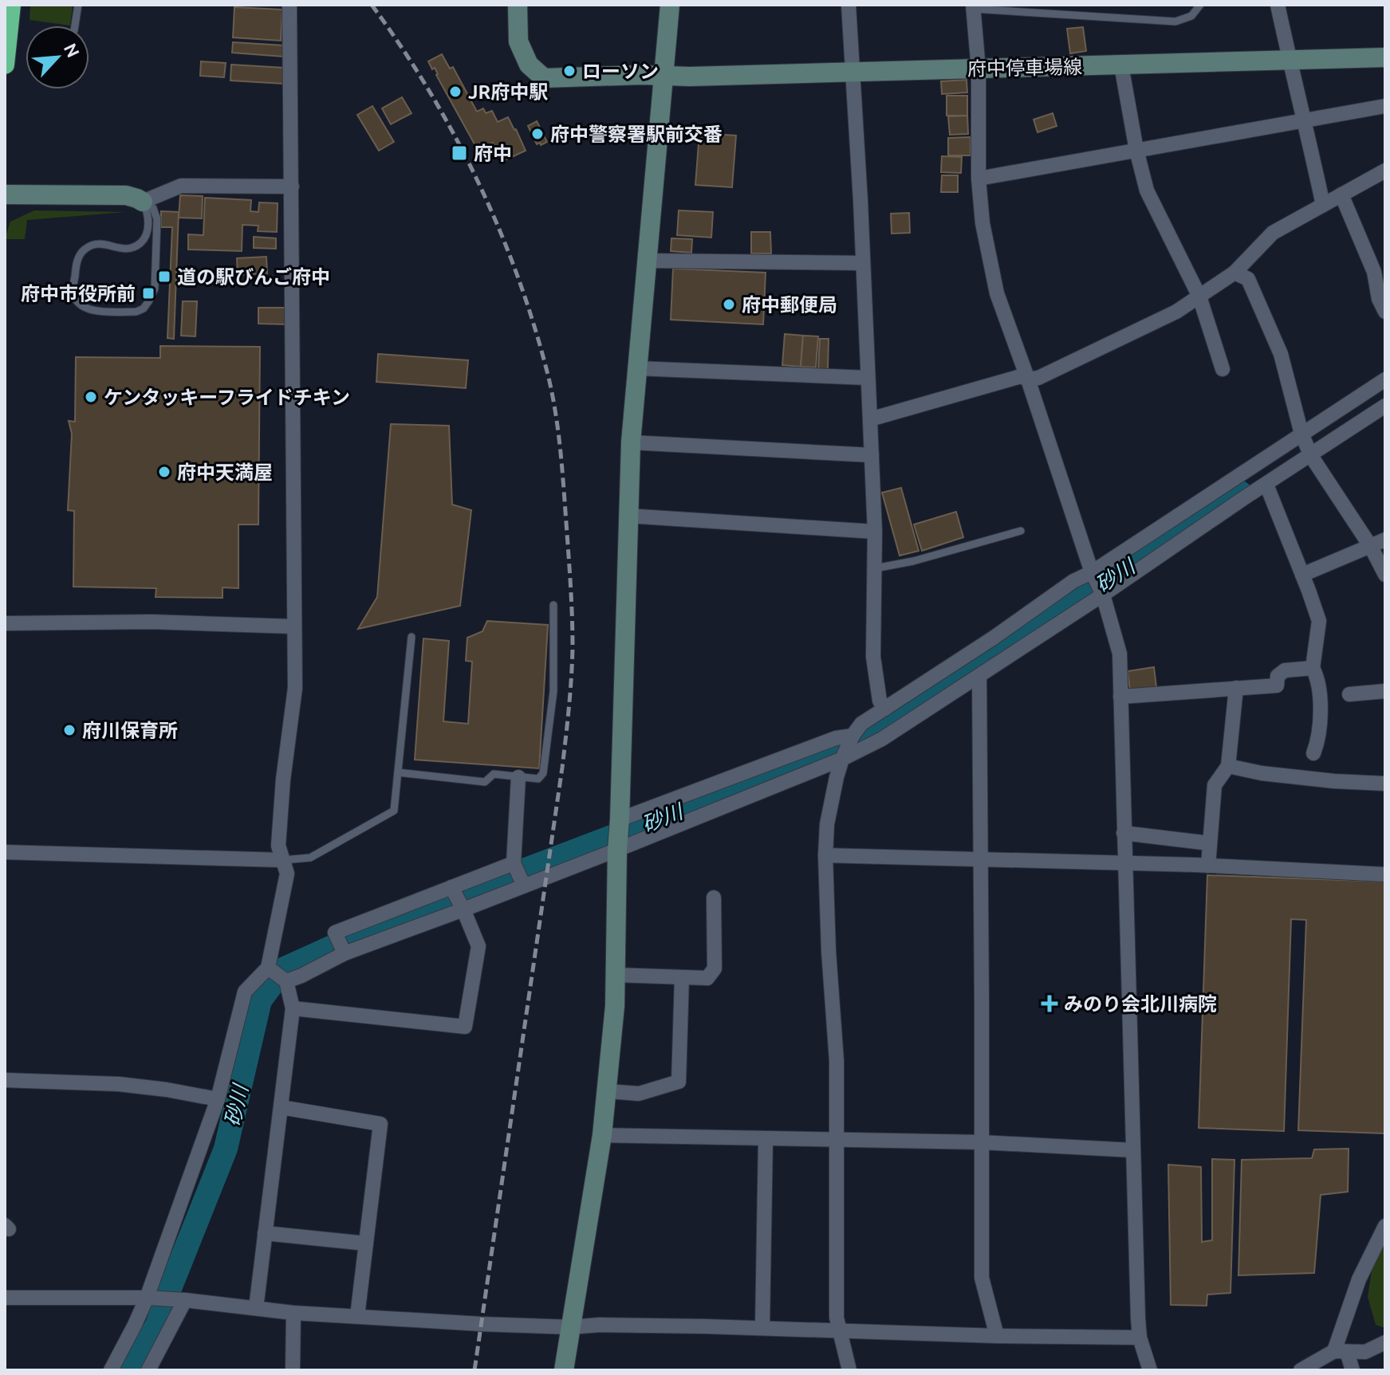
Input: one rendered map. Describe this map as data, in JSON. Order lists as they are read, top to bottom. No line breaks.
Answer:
{"streets":{"street":["府中停車場線"]},"water":["砂川"],"places":{"other":["ローソン","JR府中駅","府中警察署駅前交番","府中郵便局","ケンタッキーフライドチキン","府中天満屋","府川保育所"],"transit":["府中","道の駅びんご府中","府中市役所前"],"health":["みのり会北川病院"]},"north":"top right"}
